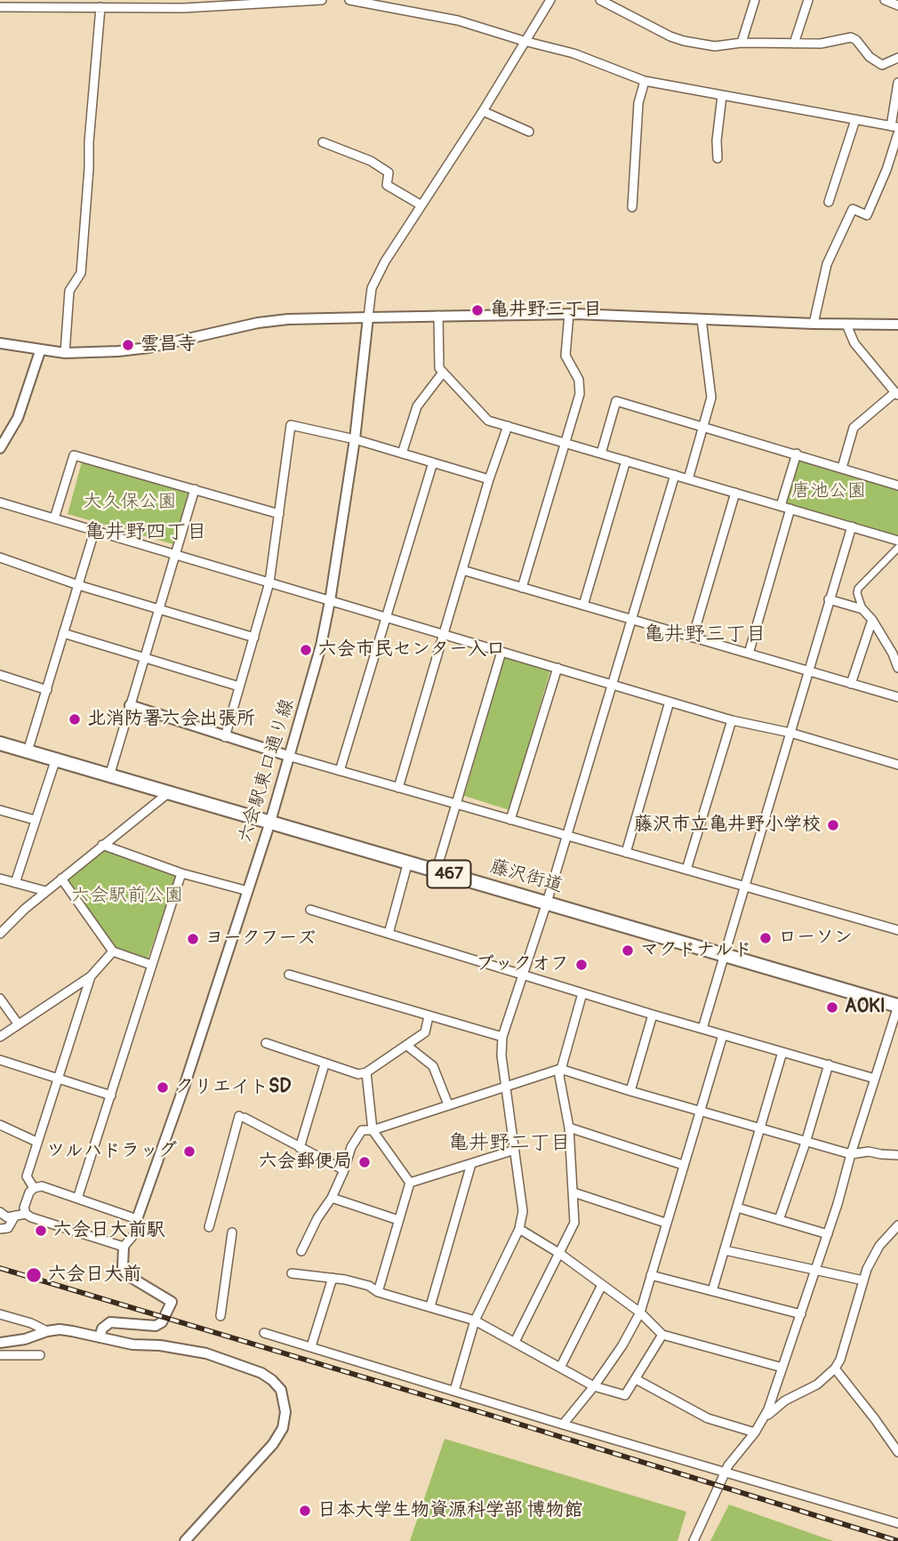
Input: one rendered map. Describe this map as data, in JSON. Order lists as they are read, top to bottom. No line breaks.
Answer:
{"streets":{"highway":["467","藤沢街道"],"street":["六会駅東口通り線"]},"crossings":[["六会駅東口通り線","藤沢街道"]],"districts":["亀井野四丁目","亀井野三丁目","亀井野二丁目"],"parks":["唐池公園","大久保公園","六会駅前公園"],"places":["亀井野三丁目","雲昌寺","六会市民センター入口","北消防署六会出張所","藤沢市立亀井野小学校","ローソン","ヨークフーズ","マクドナルド","ブックオフ","AOKI","クリエイトSD","ツルハドラッグ","六会郵便局","六会日大前駅","六会日大前","日本大学生物資源科学部 博物館"]}
